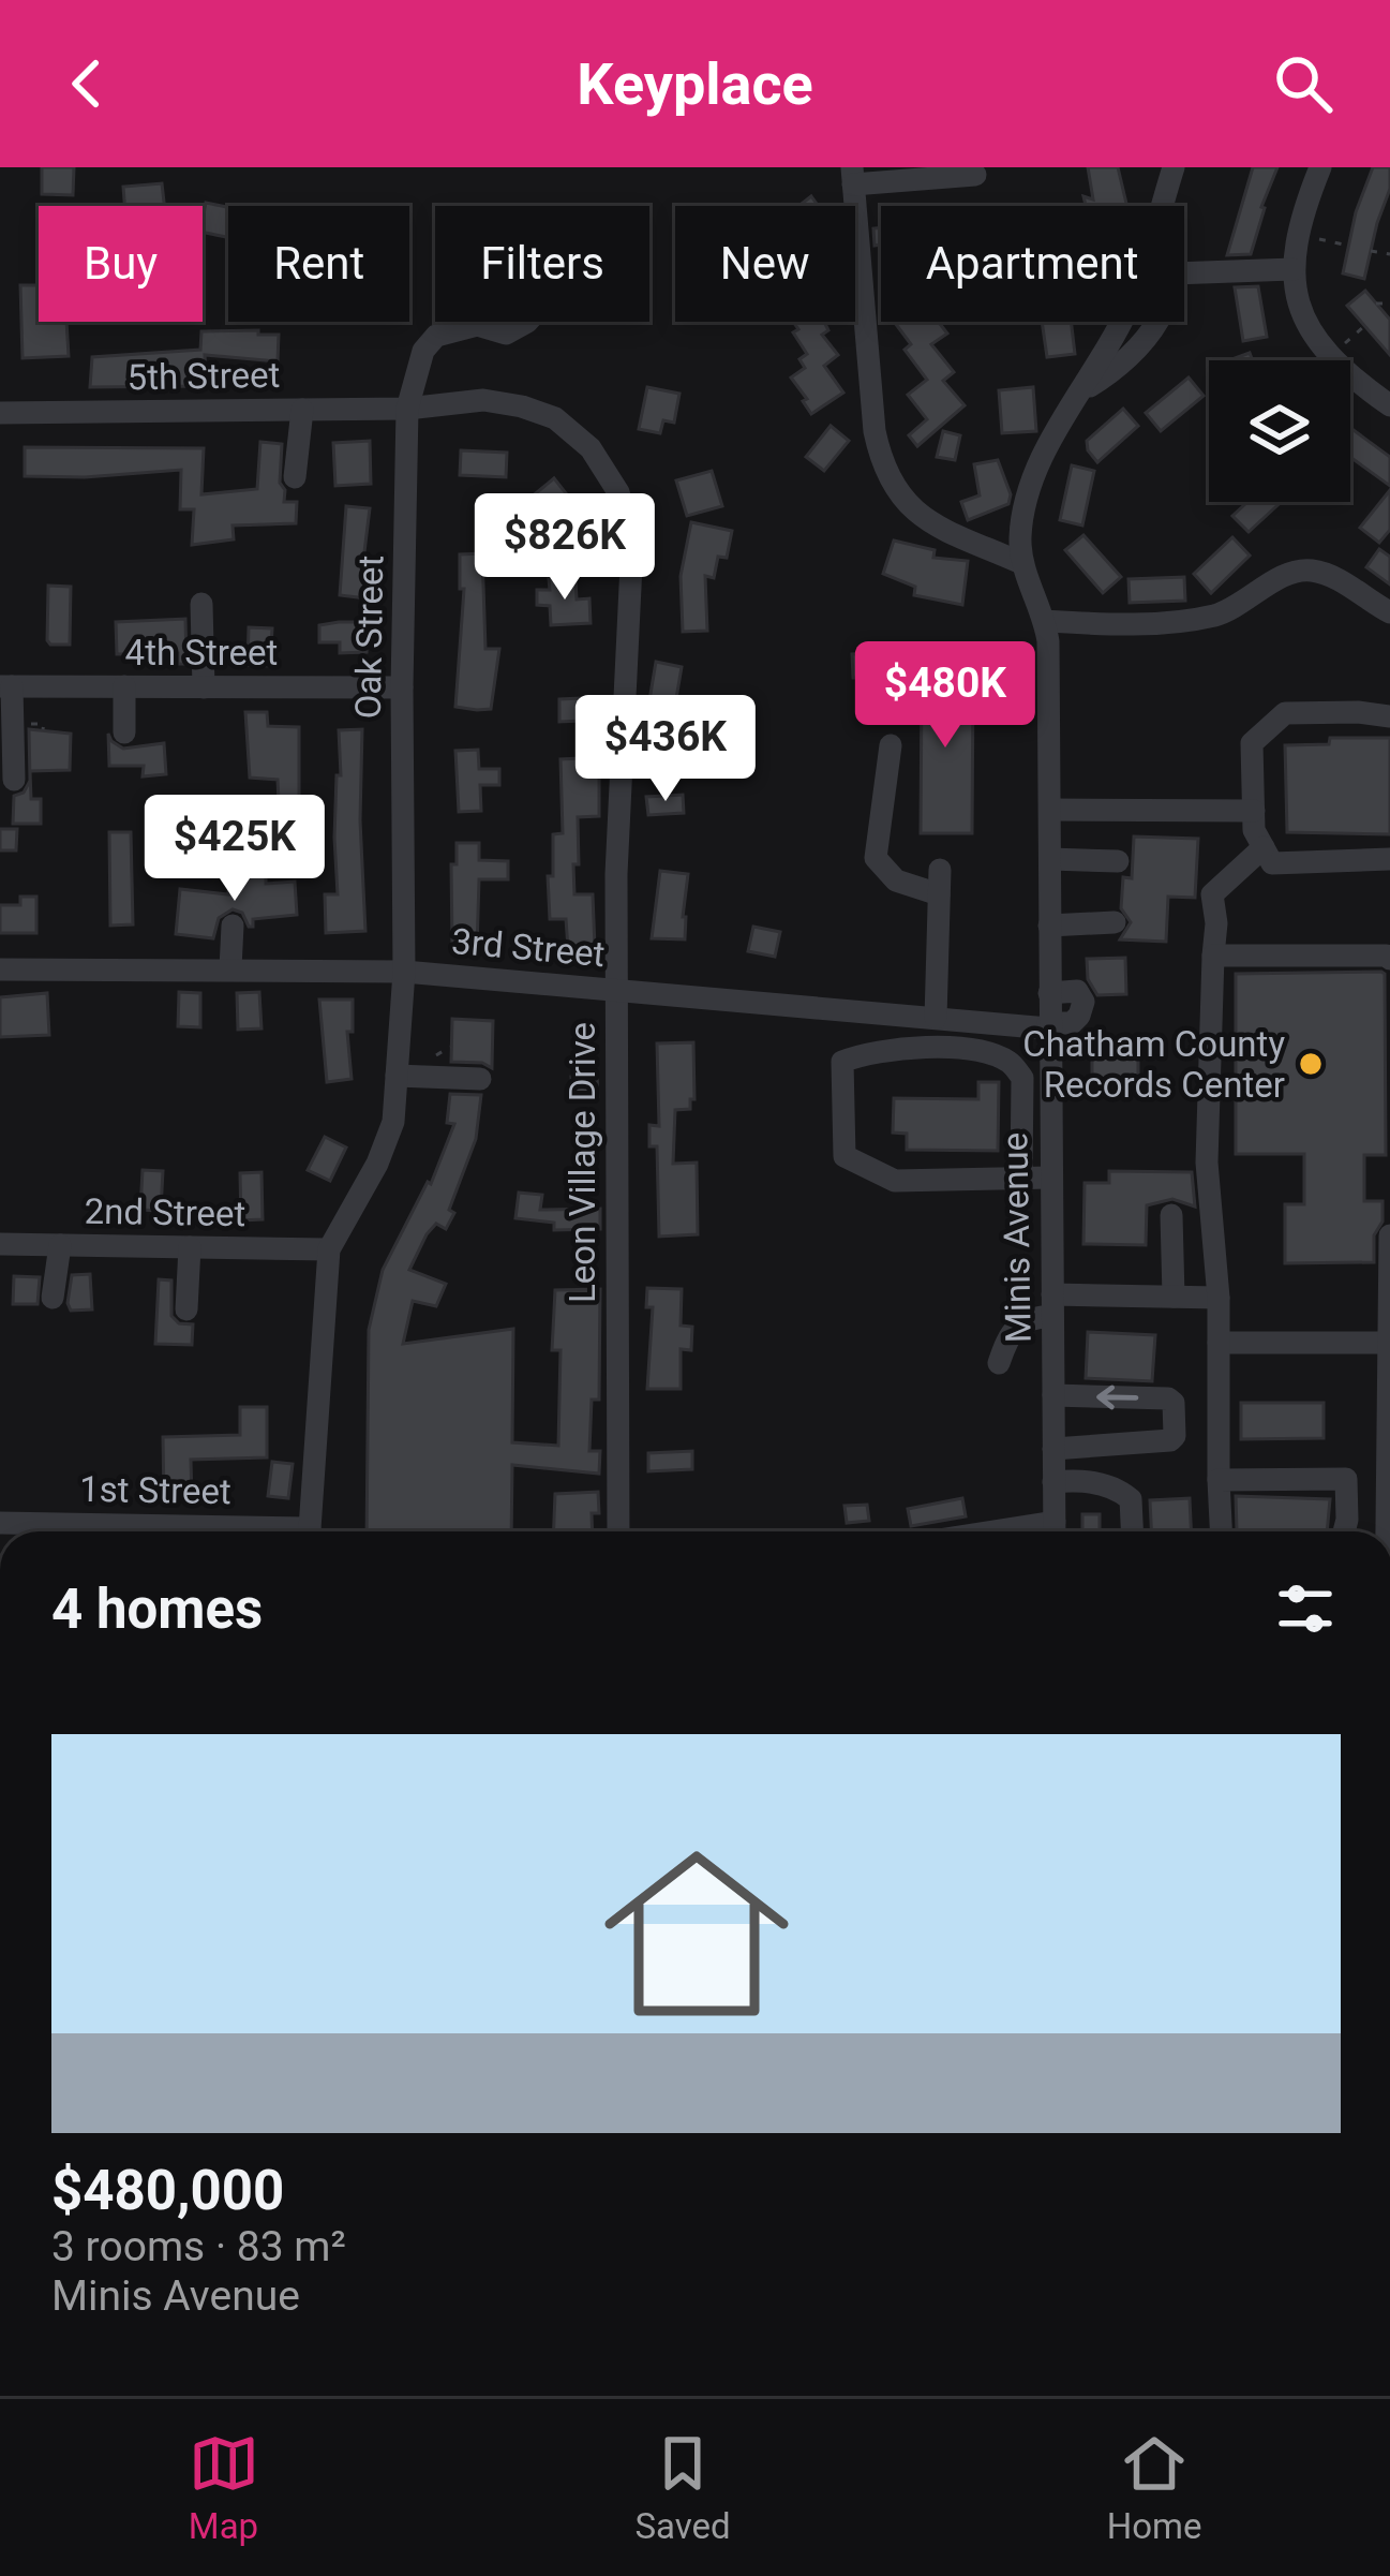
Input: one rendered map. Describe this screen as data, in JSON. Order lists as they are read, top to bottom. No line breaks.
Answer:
{"streets":{"street":["5th Street","Oak Street","4th Street","3rd Street","Leon Village Drive","2nd Street","Minis Avenue","1st Street"]},"crossings":[["5th Street","Oak Street"],["5th Street","Leon Village Drive"],["Oak Street","4th Street"],["Oak Street","3rd Street"],["Oak Street","Leon Village Drive"],["Oak Street","2nd Street"],["3rd Street","Leon Village Drive"],["3rd Street","Minis Avenue"]],"places":["Chatham County Records Center"],"page":{"header":"Keyplace","chip":["Buy","Rent","Filters","New","Apartment"],"price":["$826K","$480K","$436K","$425K"],"heading":"4 homes","list":[{"name":"$480,000","note":"3 rooms · 83 m² · Minis Avenue"}],"tabs":["Map","Saved","Home"]}}
